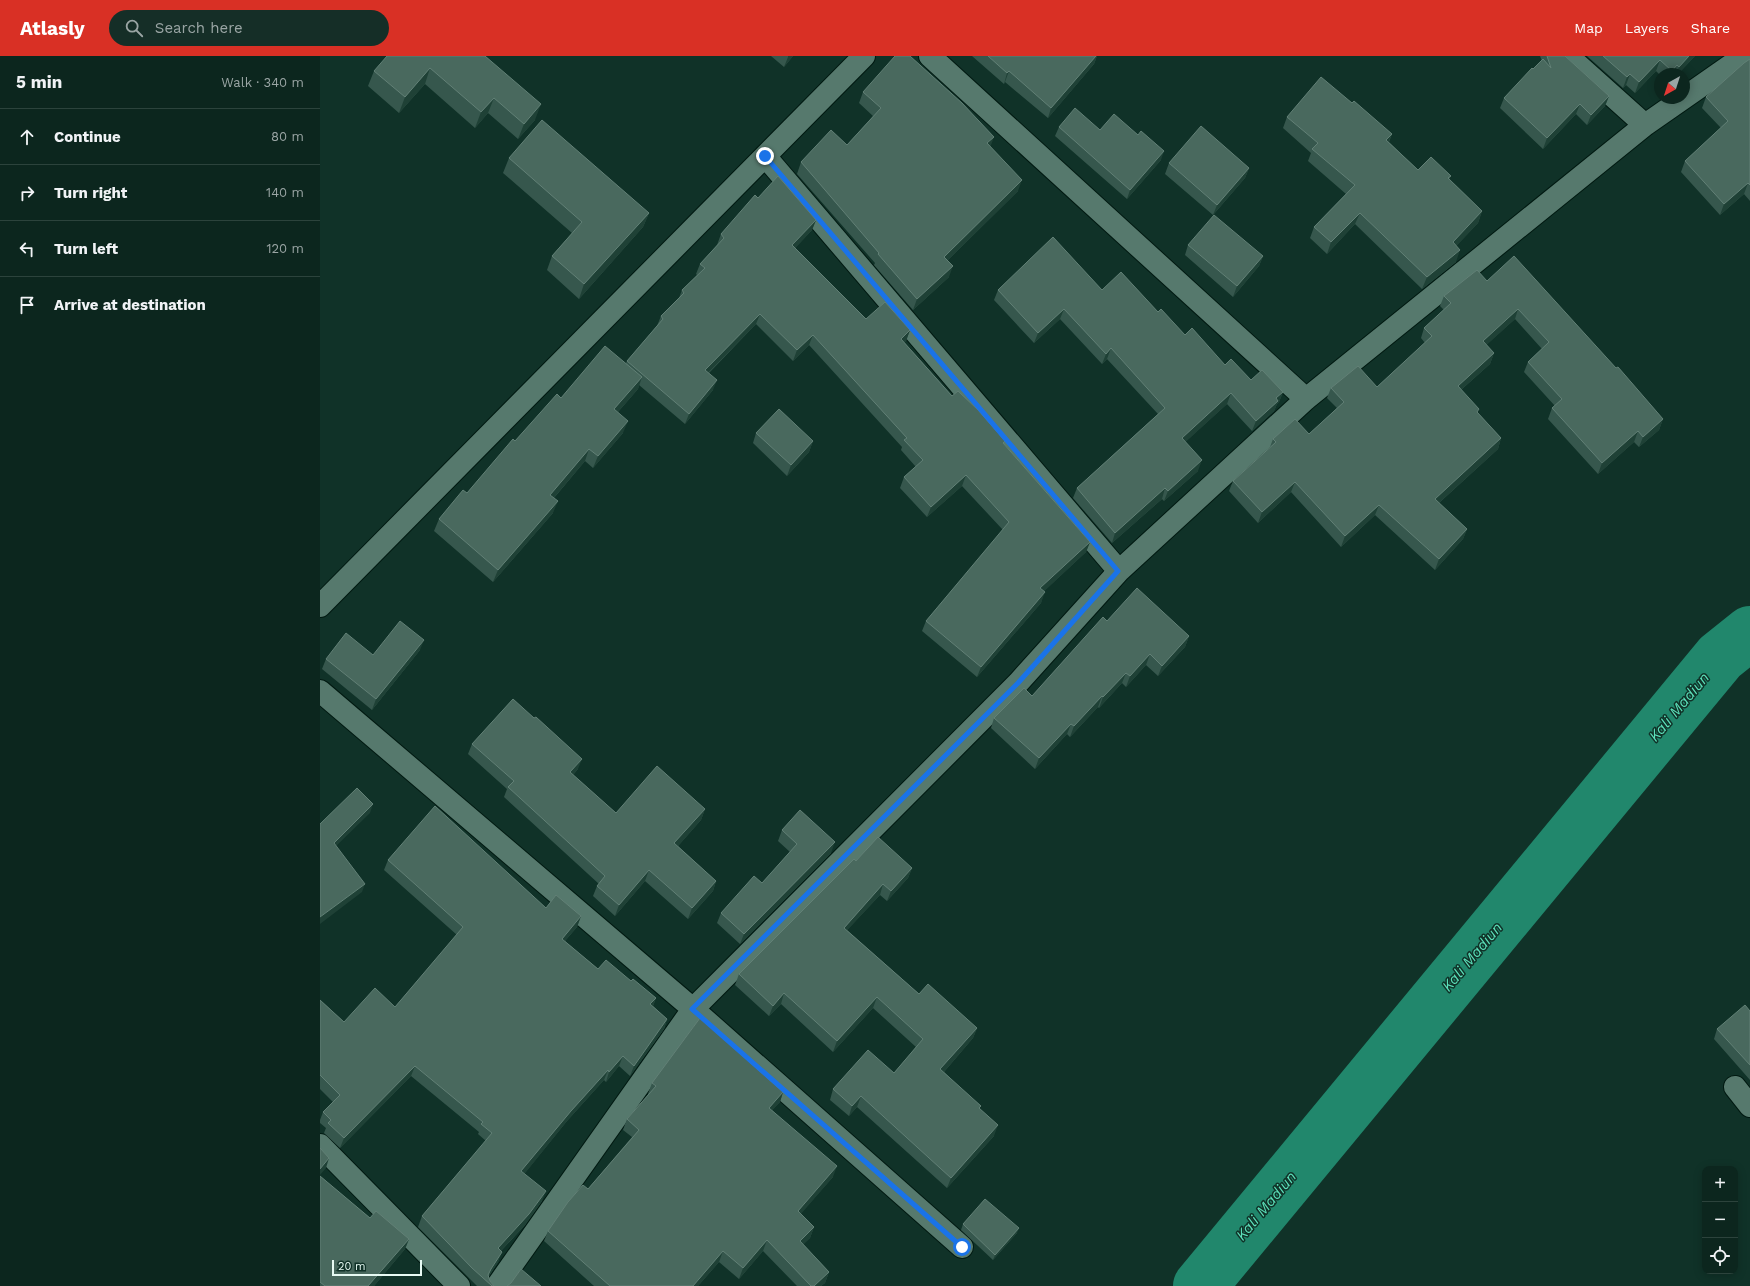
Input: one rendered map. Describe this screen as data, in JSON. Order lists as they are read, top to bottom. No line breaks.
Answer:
{"water":["Kali Madiun"],"scale_bar":"20 m","north":"bottom left","page":{"header":"Atlasly","search":"Search here","nav":["Map","Layers","Share"],"heading":["5 min","Walk · 340 m"],"list":[["Continue","80 m"],["Turn right","140 m"],["Turn left","120 m"],"Arrive at destination"],"map_buttons":["+","−"],"scale":"20 m"}}
